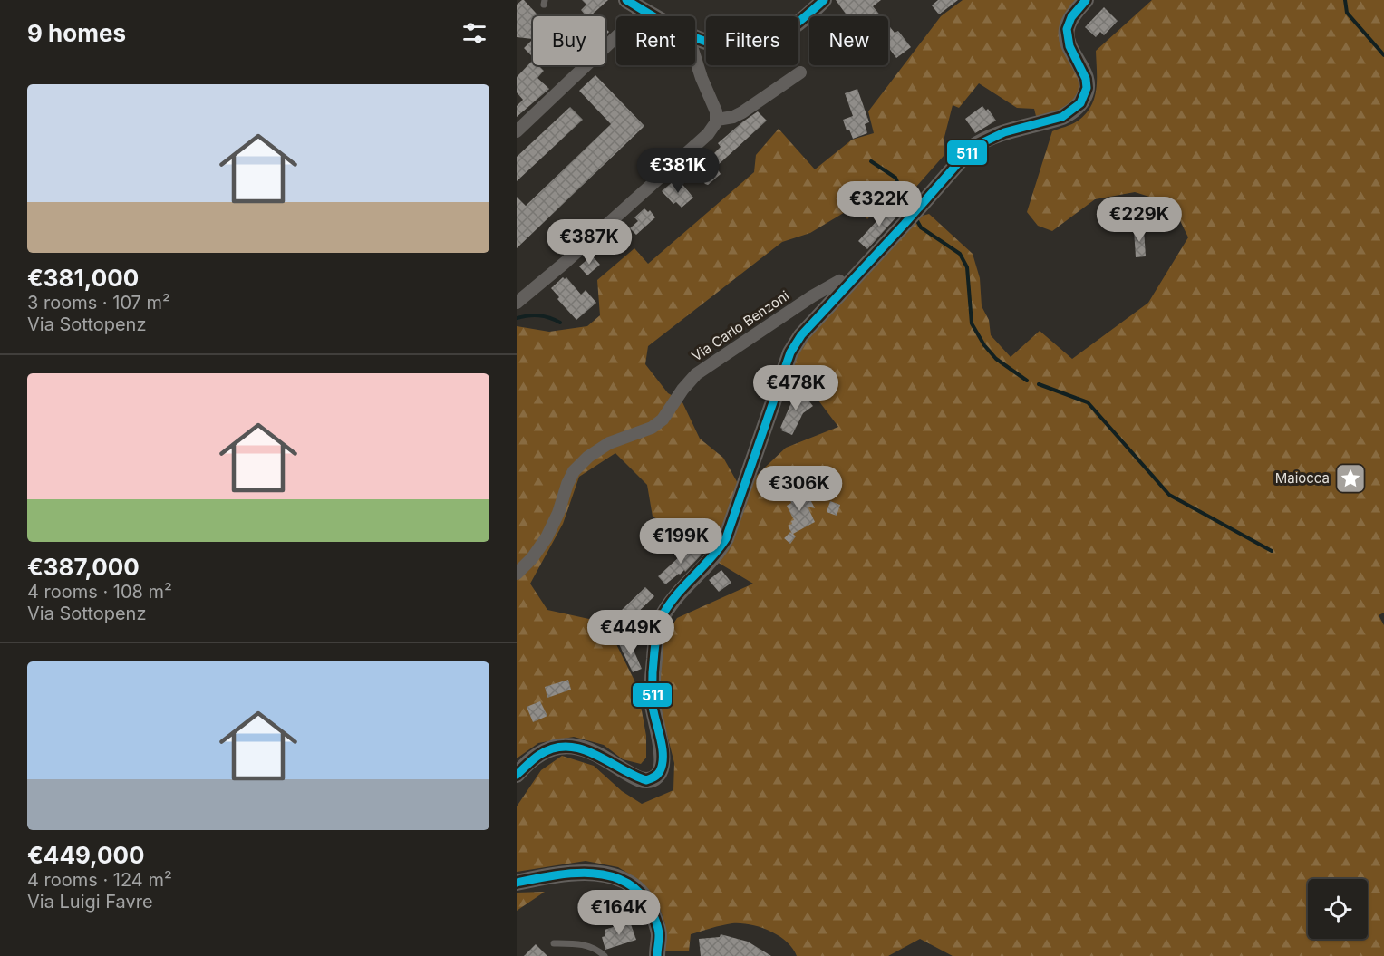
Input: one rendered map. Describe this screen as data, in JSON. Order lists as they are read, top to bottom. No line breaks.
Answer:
{"streets":{"street":["Via Carlo Benzoni"]},"places":{"place":["Maiocca"]},"lines":["transit line 511"],"page":{"heading":"9 homes","chip":["Buy","Rent","Filters","New"],"list":[{"name":"€381,000","note":"3 rooms · 107 m² · Via Sottopenz"},{"name":"€387,000","note":"4 rooms · 108 m² · Via Sottopenz"},{"name":"€449,000","note":"4 rooms · 124 m² · Via Luigi Favre"}],"price":["€381K","€322K","€229K","€387K","€478K","€306K","€199K","€449K","€164K"]}}
